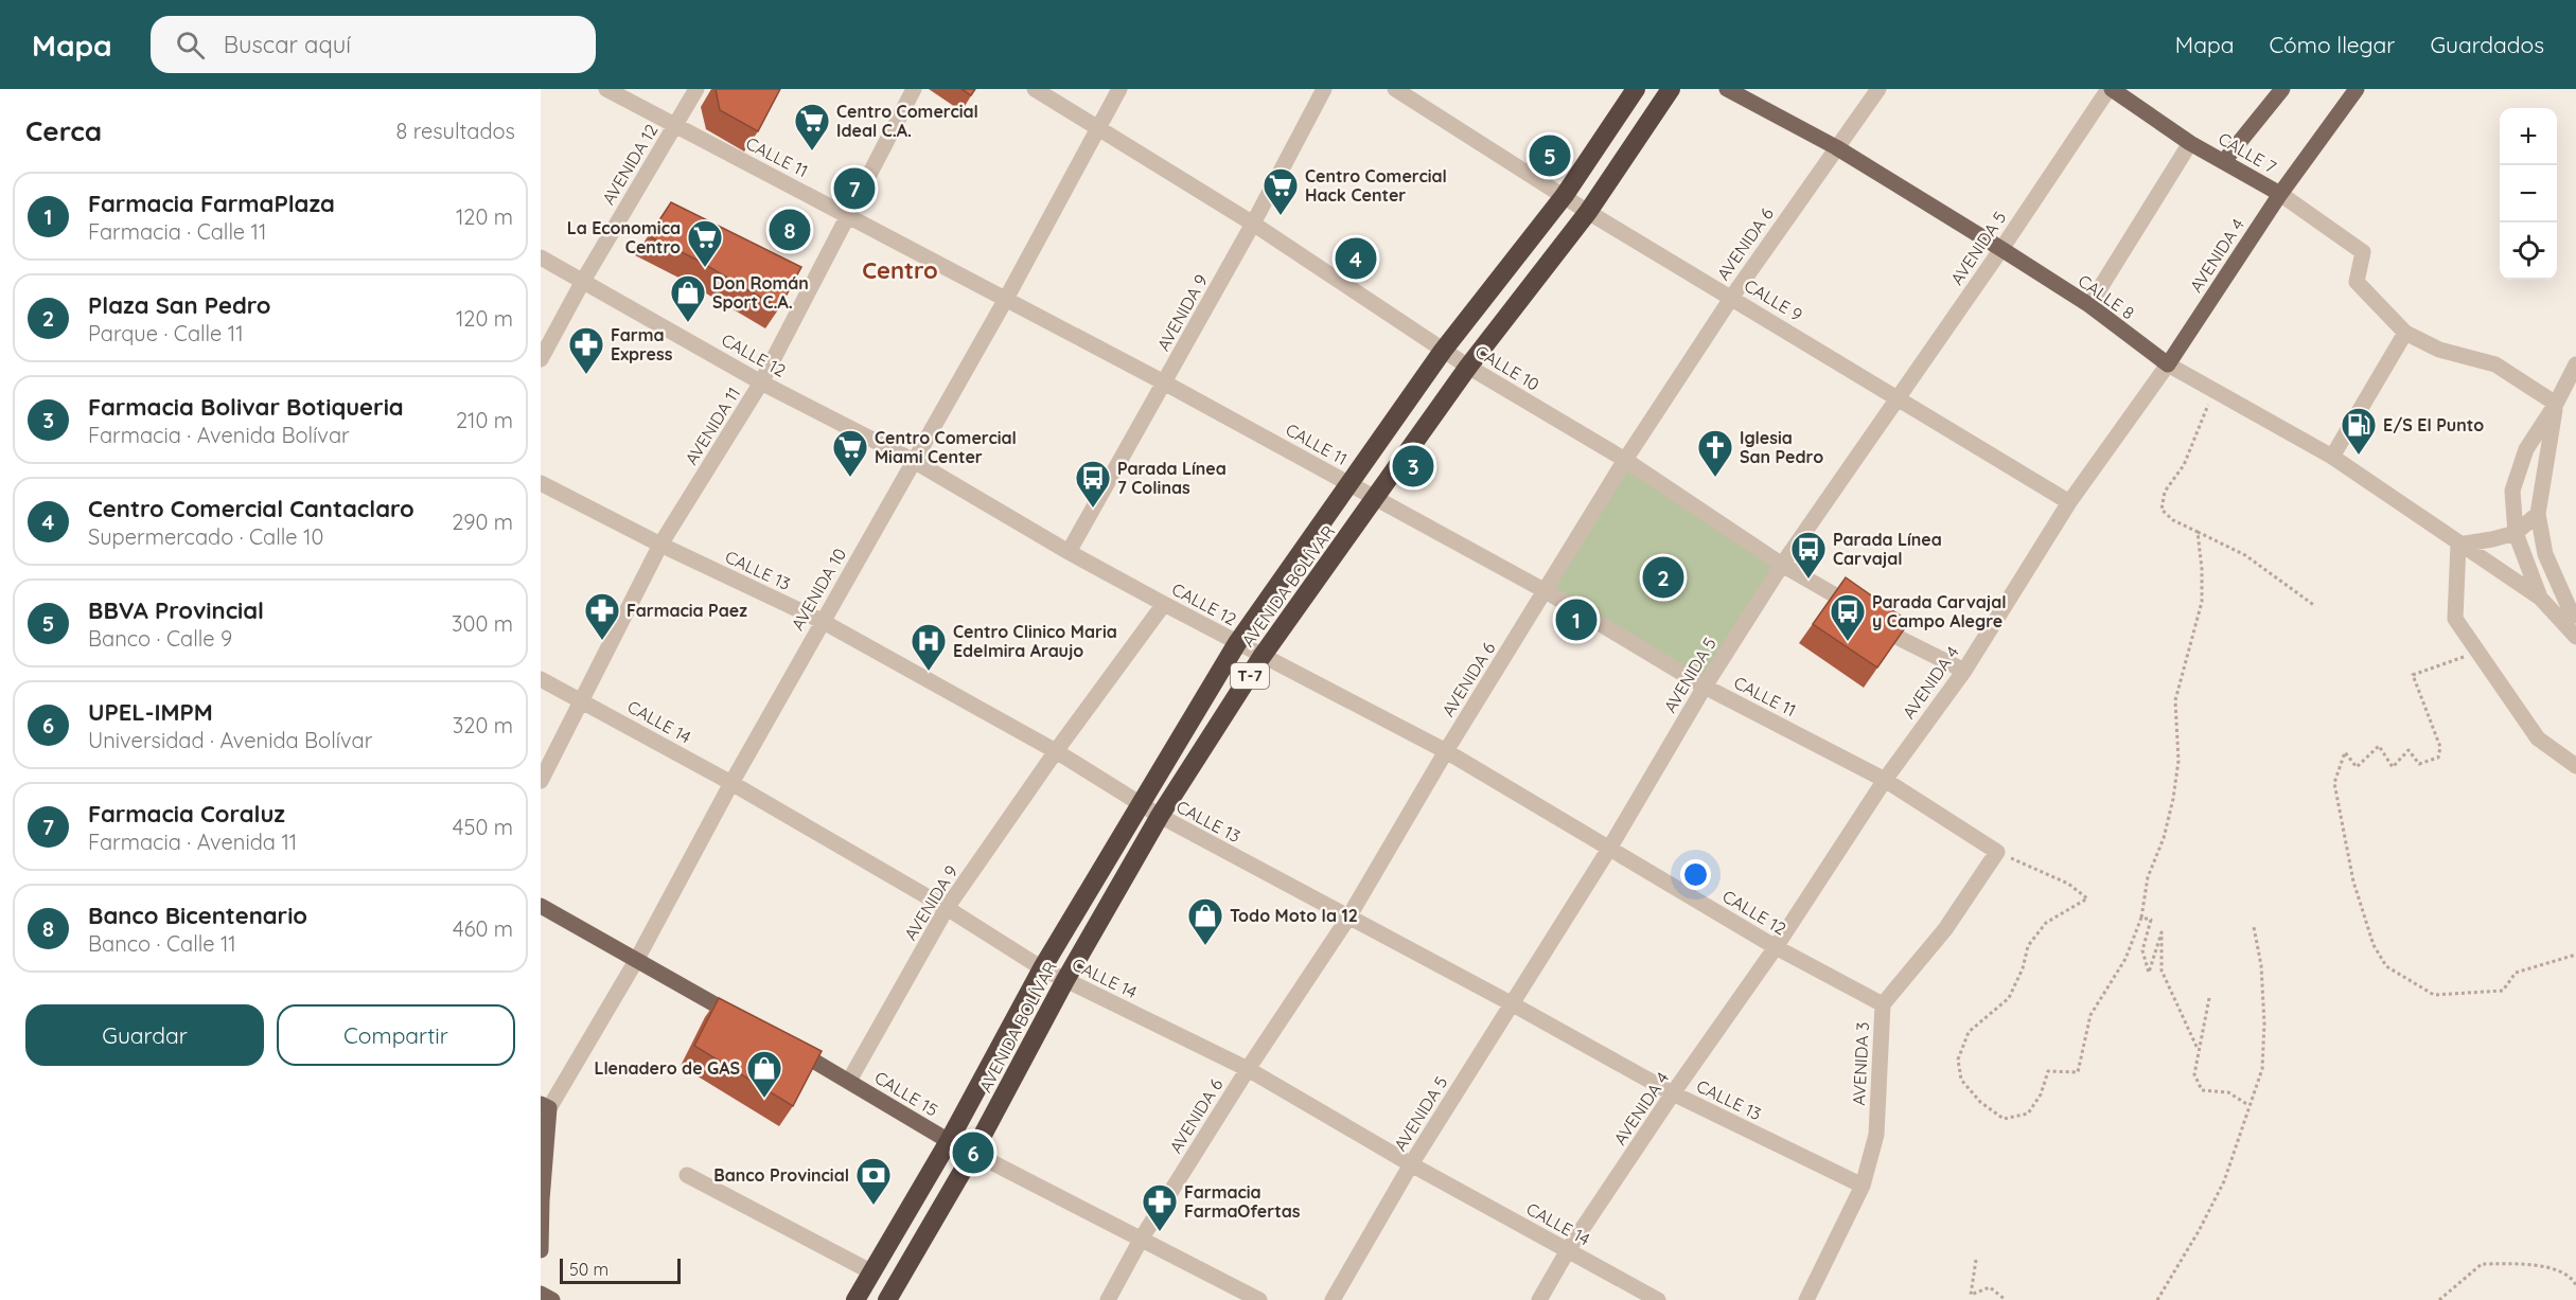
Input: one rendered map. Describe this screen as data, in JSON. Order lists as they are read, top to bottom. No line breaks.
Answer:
{"streets":{"highway":["AVENIDA BOLÍVAR","T-7"],"main road":["CALLE 7","AVENIDA 4","CALLE 8","CALLE 15"],"street":["CALLE 11","AVENIDA 12","AVENIDA 6","AVENIDA 5","CALLE 9","AVENIDA 9","CALLE 12","CALLE 10","AVENIDA 11","CALLE 13","AVENIDA 10","CALLE 14","AVENIDA 3"]},"crossings":[["CALLE 7","AVENIDA 5"],["CALLE 7","AVENIDA 4"],["CALLE 11","AVENIDA 12"],["CALLE 11","AVENIDA 6"],["CALLE 11","AVENIDA 5"],["CALLE 11","AVENIDA 4"],["CALLE 11","AVENIDA 9"],["CALLE 11","AVENIDA 11"],["CALLE 11","AVENIDA BOLÍVAR"],["CALLE 11","AVENIDA 10"],["CALLE 11","AVENIDA 3"],["AVENIDA 12","CALLE 12"],["AVENIDA 6","CALLE 8"],["AVENIDA 6","CALLE 9"],["AVENIDA 6","CALLE 12"],["AVENIDA 6","CALLE 10"],["AVENIDA 6","CALLE 13"],["AVENIDA 6","CALLE 14"],["AVENIDA 6","CALLE 15"],["AVENIDA 5","CALLE 8"],["AVENIDA 5","CALLE 9"],["AVENIDA 5","CALLE 12"],["AVENIDA 5","CALLE 10"],["AVENIDA 5","CALLE 13"],["AVENIDA 5","CALLE 14"],["AVENIDA 4","CALLE 8"],["AVENIDA 4","CALLE 9"],["AVENIDA 4","CALLE 12"],["AVENIDA 4","CALLE 10"],["AVENIDA 4","CALLE 13"],["AVENIDA 4","CALLE 14"],["CALLE 9","AVENIDA BOLÍVAR"],["AVENIDA 9","CALLE 12"],["AVENIDA 9","CALLE 10"],["AVENIDA 9","CALLE 13"],["AVENIDA 9","CALLE 14"],["AVENIDA 9","CALLE 15"],["CALLE 12","AVENIDA 11"],["CALLE 12","AVENIDA BOLÍVAR"],["CALLE 12","AVENIDA 10"],["CALLE 12","AVENIDA 3"],["CALLE 10","AVENIDA BOLÍVAR"],["CALLE 10","AVENIDA 10"],["AVENIDA 11","CALLE 13"],["AVENIDA 11","CALLE 14"],["CALLE 13","AVENIDA BOLÍVAR"],["CALLE 13","AVENIDA 10"],["CALLE 13","AVENIDA 3"],["AVENIDA BOLÍVAR","CALLE 14"],["AVENIDA BOLÍVAR","CALLE 15"],["AVENIDA 10","CALLE 14"]],"districts":["Centro"],"places":{"supermarket":["Centro Comercial Ideal C.A.","Centro Comercial Hack Center","La Economica Centro","Centro Comercial Miami Center"],"shop":["Don Román Sport C.A.","Todo Moto la 12","Llenadero de GAS"],"pharmacy":["Farma Express","Farmacia Paez","Farmacia FarmaOfertas"],"fuel station":["E/S El Punto"],"church":["Iglesia San Pedro"],"bus stop":["Parada Línea 7 Colinas","Parada Línea Carvajal","Parada Carvajal y Campo Alegre"],"hospital":["Centro Clinico Maria Edelmira Araujo"],"bank":["Banco Provincial"]},"scale_bar":"50 m","page":{"header":"Mapa","search":"Buscar aquí","nav":["Mapa","Cómo llegar","Guardados"],"heading":["Cerca","8 resultados"],"map_buttons":["+","−"],"pins":["5","7","8","4","3","2","1","6"],"list":[{"mark":"1","name":"Farmacia FarmaPlaza","note":"Farmacia · Calle 11","value":"120 m"},{"mark":"2","name":"Plaza San Pedro","note":"Parque · Calle 11","value":"120 m"},{"mark":"3","name":"Farmacia Bolivar Botiqueria","note":"Farmacia · Avenida Bolívar","value":"210 m"},{"mark":"4","name":"Centro Comercial Cantaclaro","note":"Supermercado · Calle 10","value":"290 m"},{"mark":"5","name":"BBVA Provincial","note":"Banco · Calle 9","value":"300 m"},{"mark":"6","name":"UPEL-IMPM","note":"Universidad · Avenida Bolívar","value":"320 m"},{"mark":"7","name":"Farmacia Coraluz","note":"Farmacia · Avenida 11","value":"450 m"},{"mark":"8","name":"Banco Bicentenario","note":"Banco · Calle 11","value":"460 m"}],"buttons":["Guardar","Compartir"],"scale":"50 m"}}
